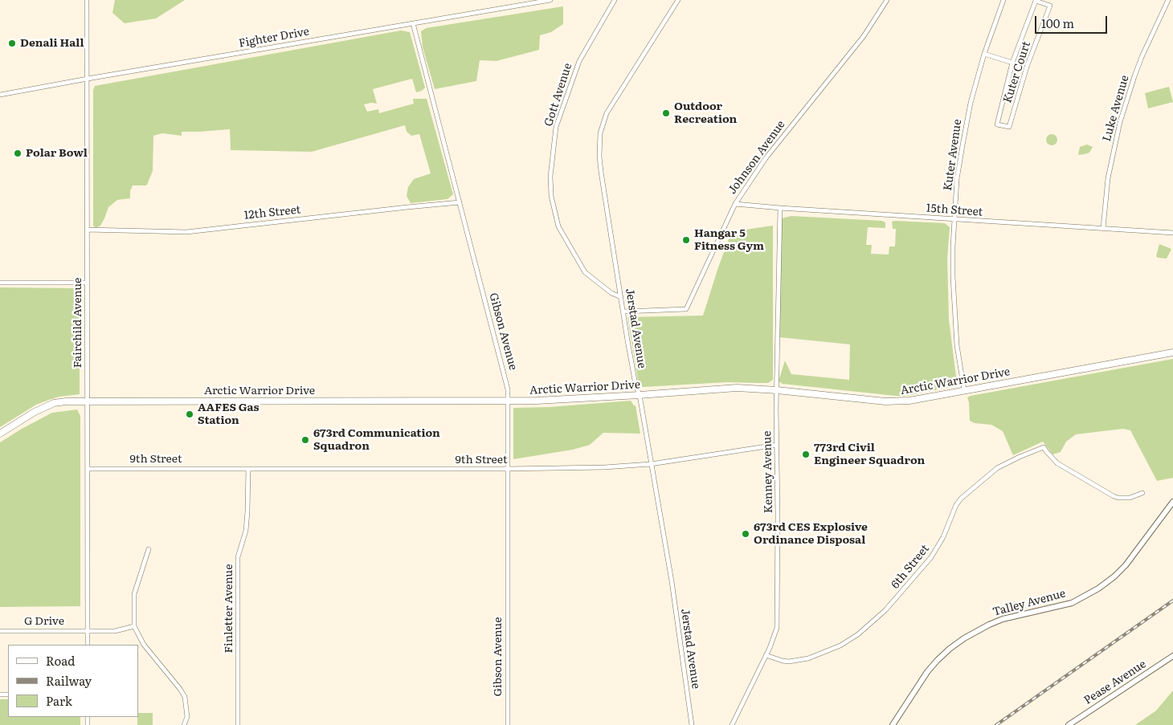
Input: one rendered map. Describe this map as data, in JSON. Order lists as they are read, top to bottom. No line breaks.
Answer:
{"streets":{"main road":["Arctic Warrior Drive"],"street":["Fighter Drive","Kuter Court","Gott Avenue","Luke Avenue","Kuter Avenue","Johnson Avenue","15th Street","12th Street","Fairchild Avenue","Jerstad Avenue","Gibson Avenue","9th Street","Kenney Avenue","6th Street","Talley Avenue","Finletter Avenue","G Drive","Pease Avenue"]},"crossings":[["Fighter Drive","Fairchild Avenue"],["Fighter Drive","Gibson Avenue"],["Kuter Court","Kuter Avenue"],["Gott Avenue","Jerstad Avenue"],["Luke Avenue","15th Street"],["Kuter Avenue","15th Street"],["Kuter Avenue","Arctic Warrior Drive"],["Johnson Avenue","15th Street"],["Johnson Avenue","Jerstad Avenue"],["15th Street","Kenney Avenue"],["12th Street","Fairchild Avenue"],["12th Street","Gibson Avenue"],["Fairchild Avenue","Arctic Warrior Drive"],["Fairchild Avenue","9th Street"],["Fairchild Avenue","G Drive"],["Jerstad Avenue","Arctic Warrior Drive"],["Jerstad Avenue","9th Street"],["Gibson Avenue","Arctic Warrior Drive"],["Gibson Avenue","9th Street"],["Arctic Warrior Drive","Kenney Avenue"],["9th Street","Kenney Avenue"],["9th Street","Finletter Avenue"],["Kenney Avenue","6th Street"]],"places":["Denali Hall","Outdoor Recreation","Polar Bowl","Hangar 5 Fitness Gym","AAFES Gas Station","673rd Communication Squadron","773rd Civil Engineer Squadron","673rd CES Explosive Ordinance Disposal"],"legend":["Road","Railway","Park"],"scale_bar":"100 m"}
